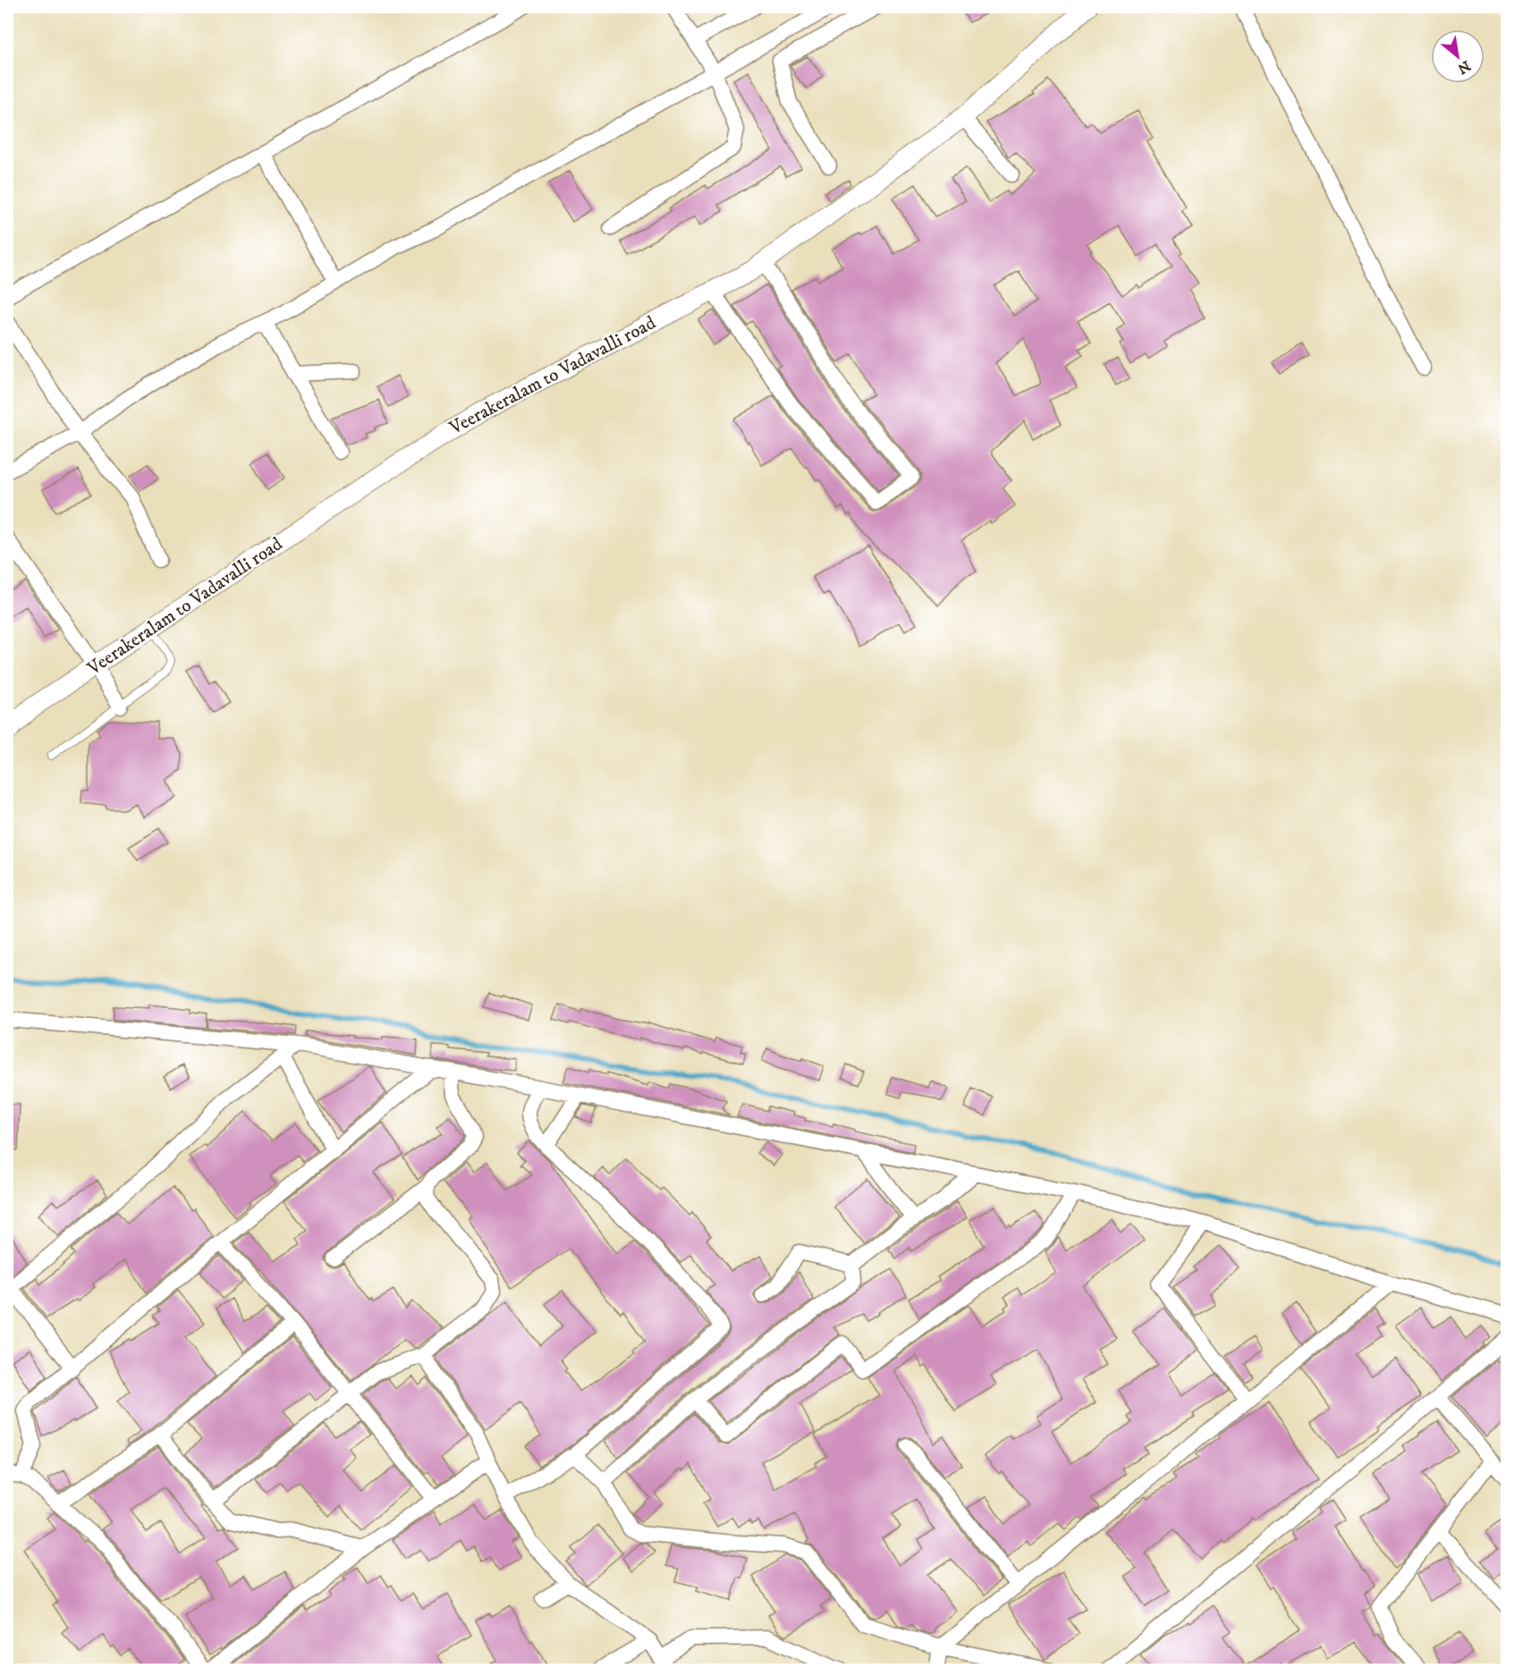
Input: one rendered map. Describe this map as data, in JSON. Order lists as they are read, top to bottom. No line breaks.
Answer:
{"streets":{"street":["Veerakeralam to Vadavalli road"]},"north":"bottom right"}
